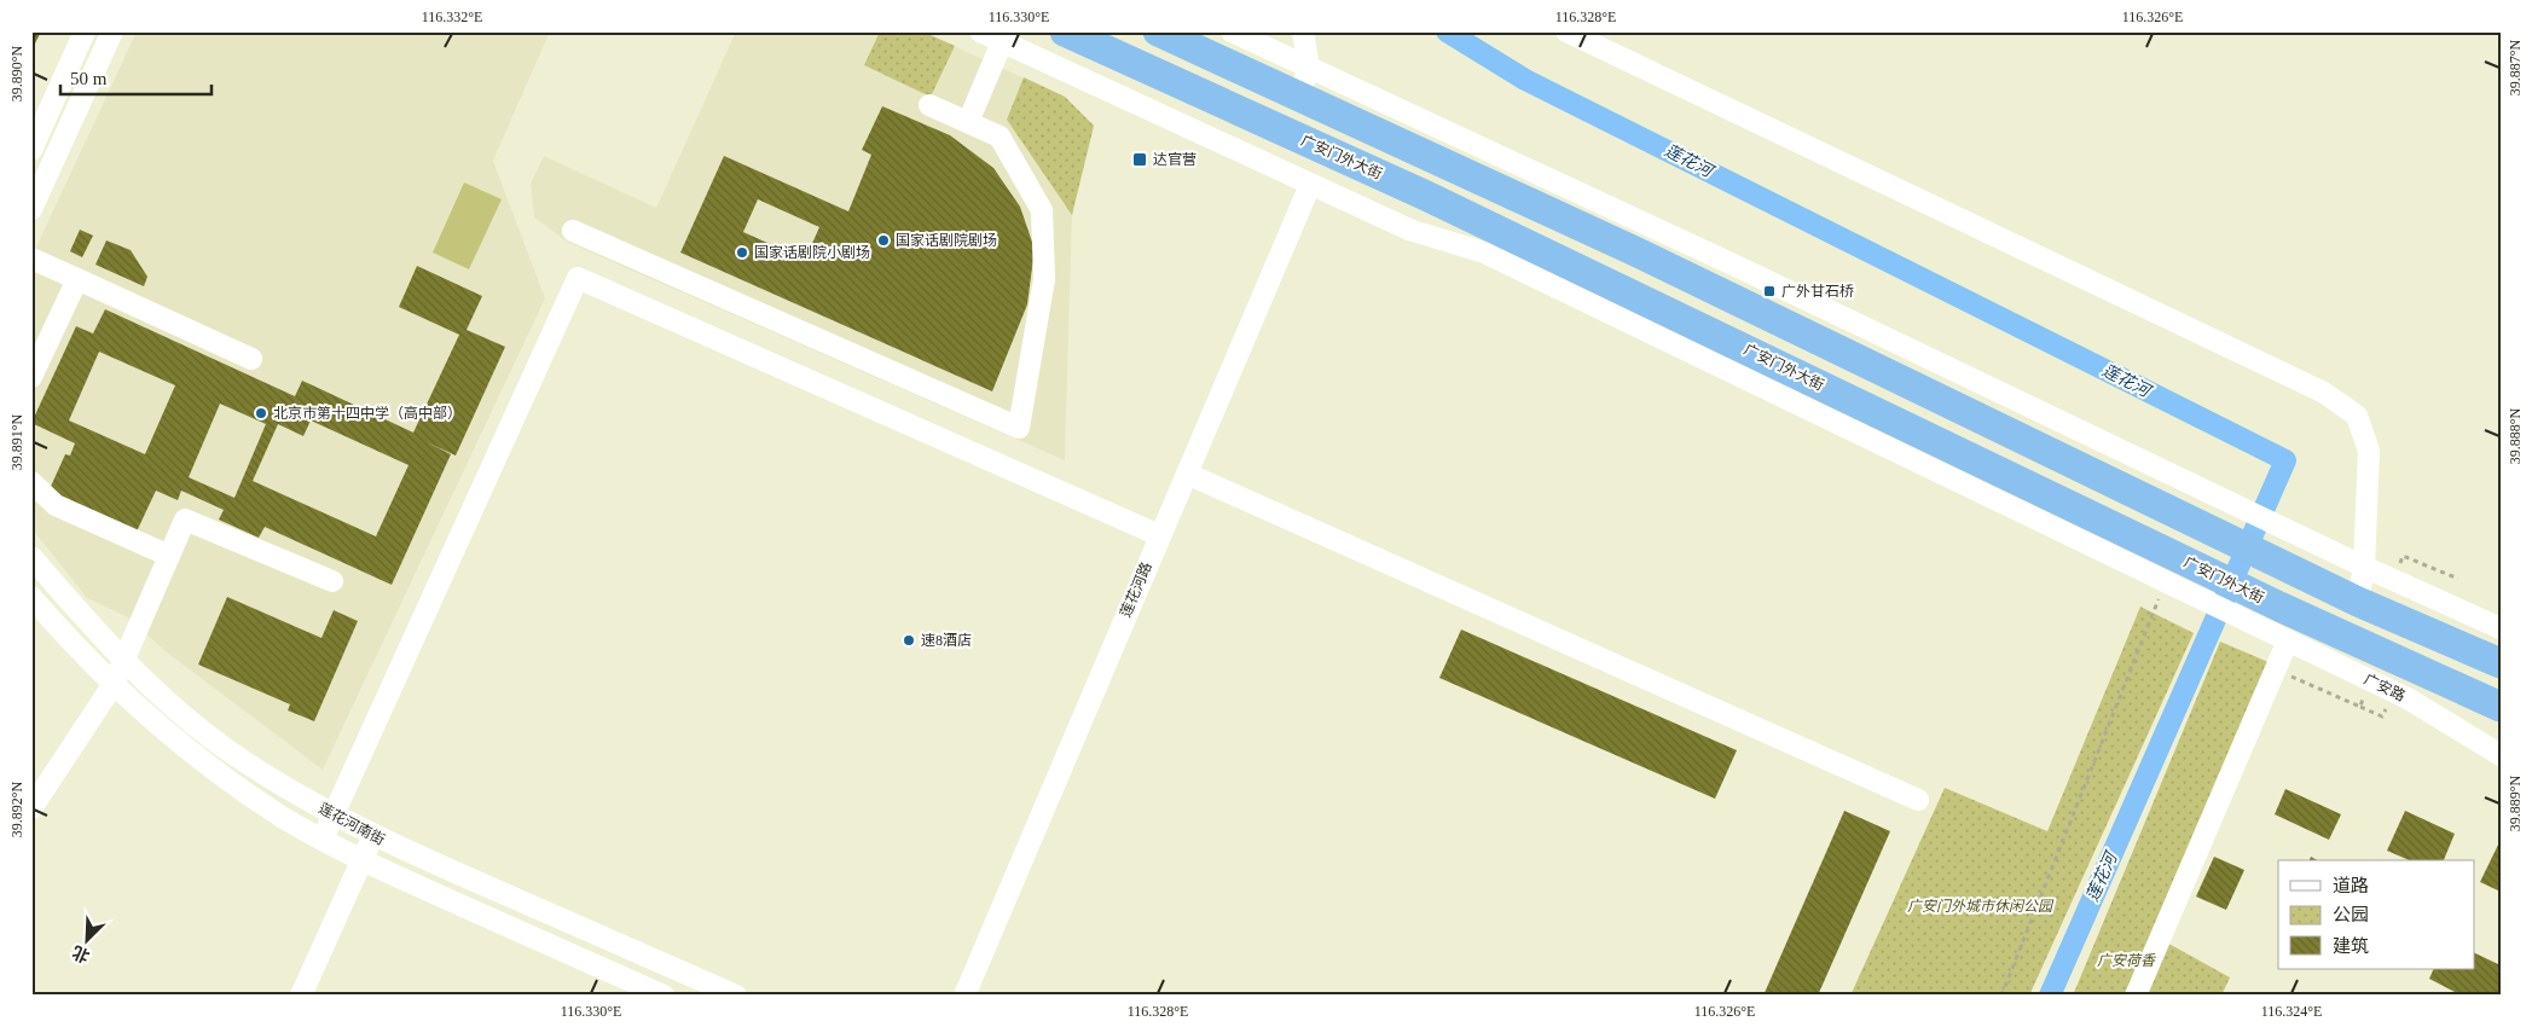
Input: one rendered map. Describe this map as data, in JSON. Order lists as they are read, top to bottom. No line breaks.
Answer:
{"streets":{"highway":["广安门外大街"],"street":["莲花河路","广安路","莲花河南街"]},"crossings":[["广安门外大街","莲花河路"],["广安门外大街","广安路"]],"water":["莲花河"],"parks":["广安门外城市休闲公园","广安荷香"],"places":{"transit":["达官营","广外甘石桥"],"other":["国家话剧院剧场","国家话剧院小剧场","北京市第十四中学（高中部）","速8酒店"]},"legend":["道路","公园","建筑"],"scale_bar":"50 m","north":"bottom left","coordinates":["116.332°E","116.330°E","116.328°E","116.326°E","39.887°N","39.890°N","39.888°N","39.891°N","39.889°N","39.892°N","116.324°E"]}
